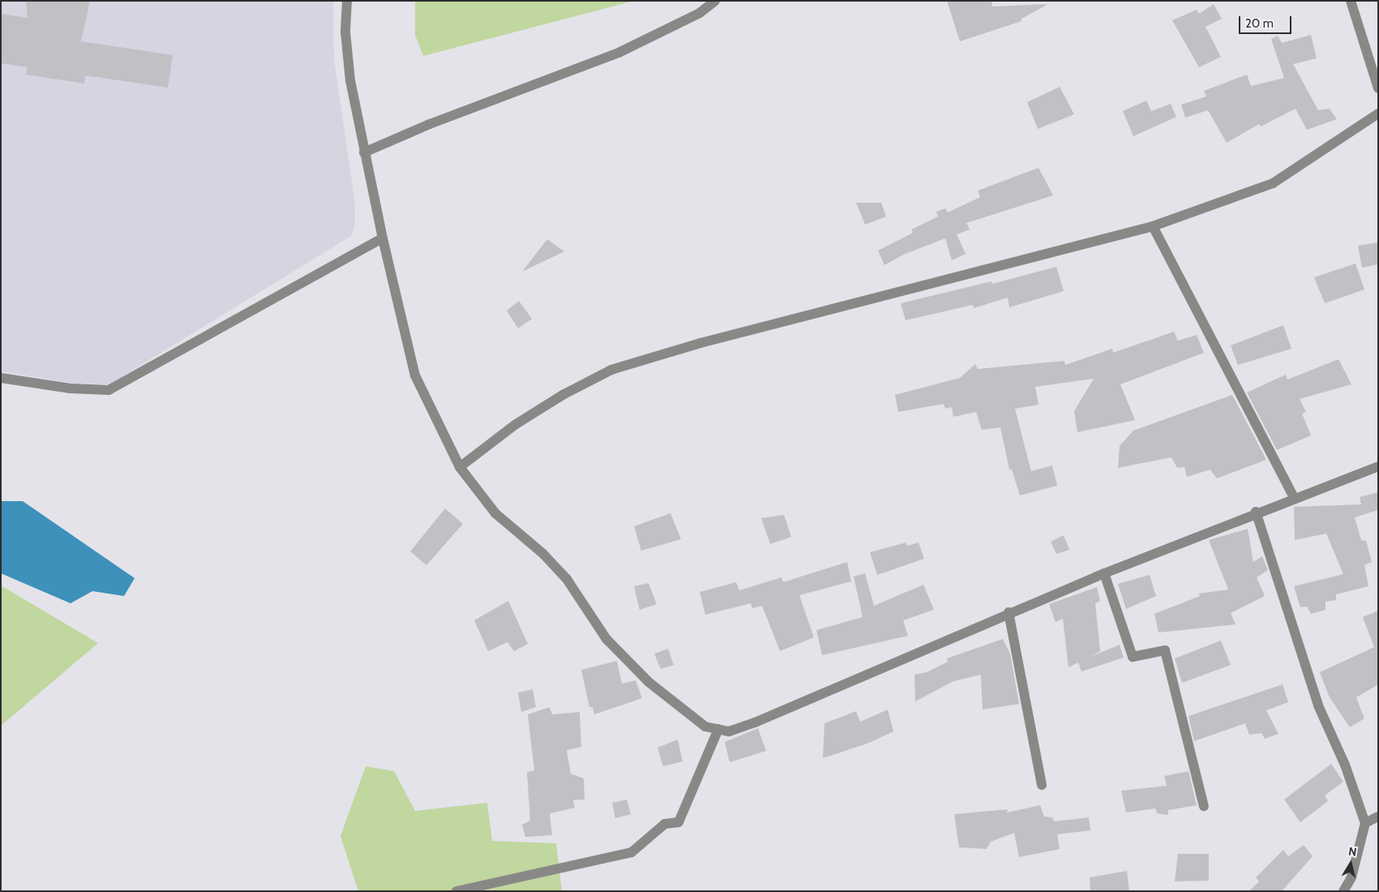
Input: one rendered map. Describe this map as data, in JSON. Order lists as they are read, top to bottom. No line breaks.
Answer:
{"scale_bar":"20 m","north":"top"}
